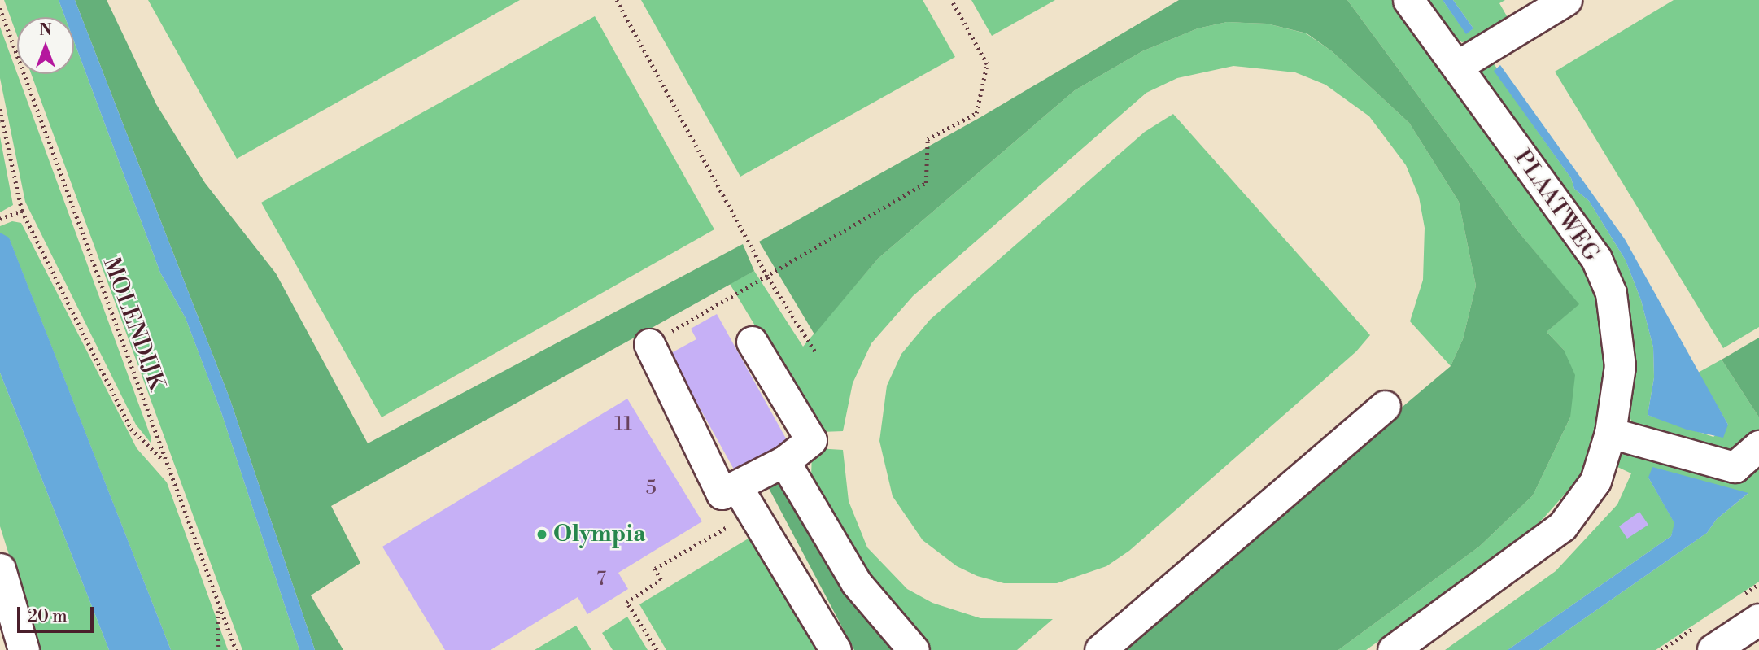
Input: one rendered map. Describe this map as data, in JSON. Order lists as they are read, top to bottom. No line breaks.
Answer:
{"streets":{"street":["PLAATWEG"],"path":["MOLENDIJK"]},"places":["Olympia"],"house_numbers":["11","5","7"],"scale_bar":"20 m","north":"top"}
